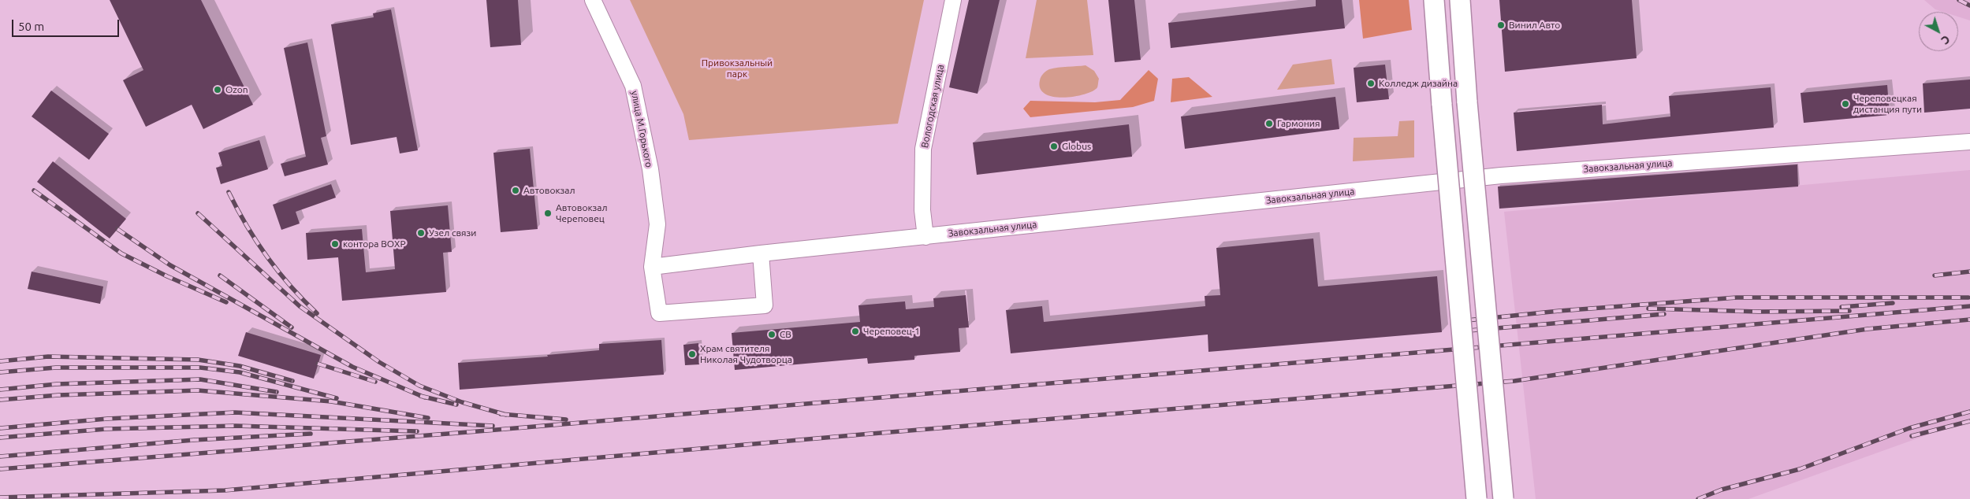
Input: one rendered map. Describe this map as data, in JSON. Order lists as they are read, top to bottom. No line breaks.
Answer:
{"streets":{"street":["Вологодская улица","улица М.Горького","Завокзальная улица"]},"crossings":[["Вологодская улица","Завокзальная улица"],["улица М.Горького","Завокзальная улица"]],"parks":["Привокзальный парк"],"places":["Винил Авто","Колледж дизайна","Ozon","Череповецкая дистанция пути","Гармония","Globus","Автовокзал","Автовокзал Череповец","Узел связи","контора ВОХР","Череповец-1","СВ","Храм святителя Николая Чудотворца"],"scale_bar":"50 m","north":"bottom right"}
